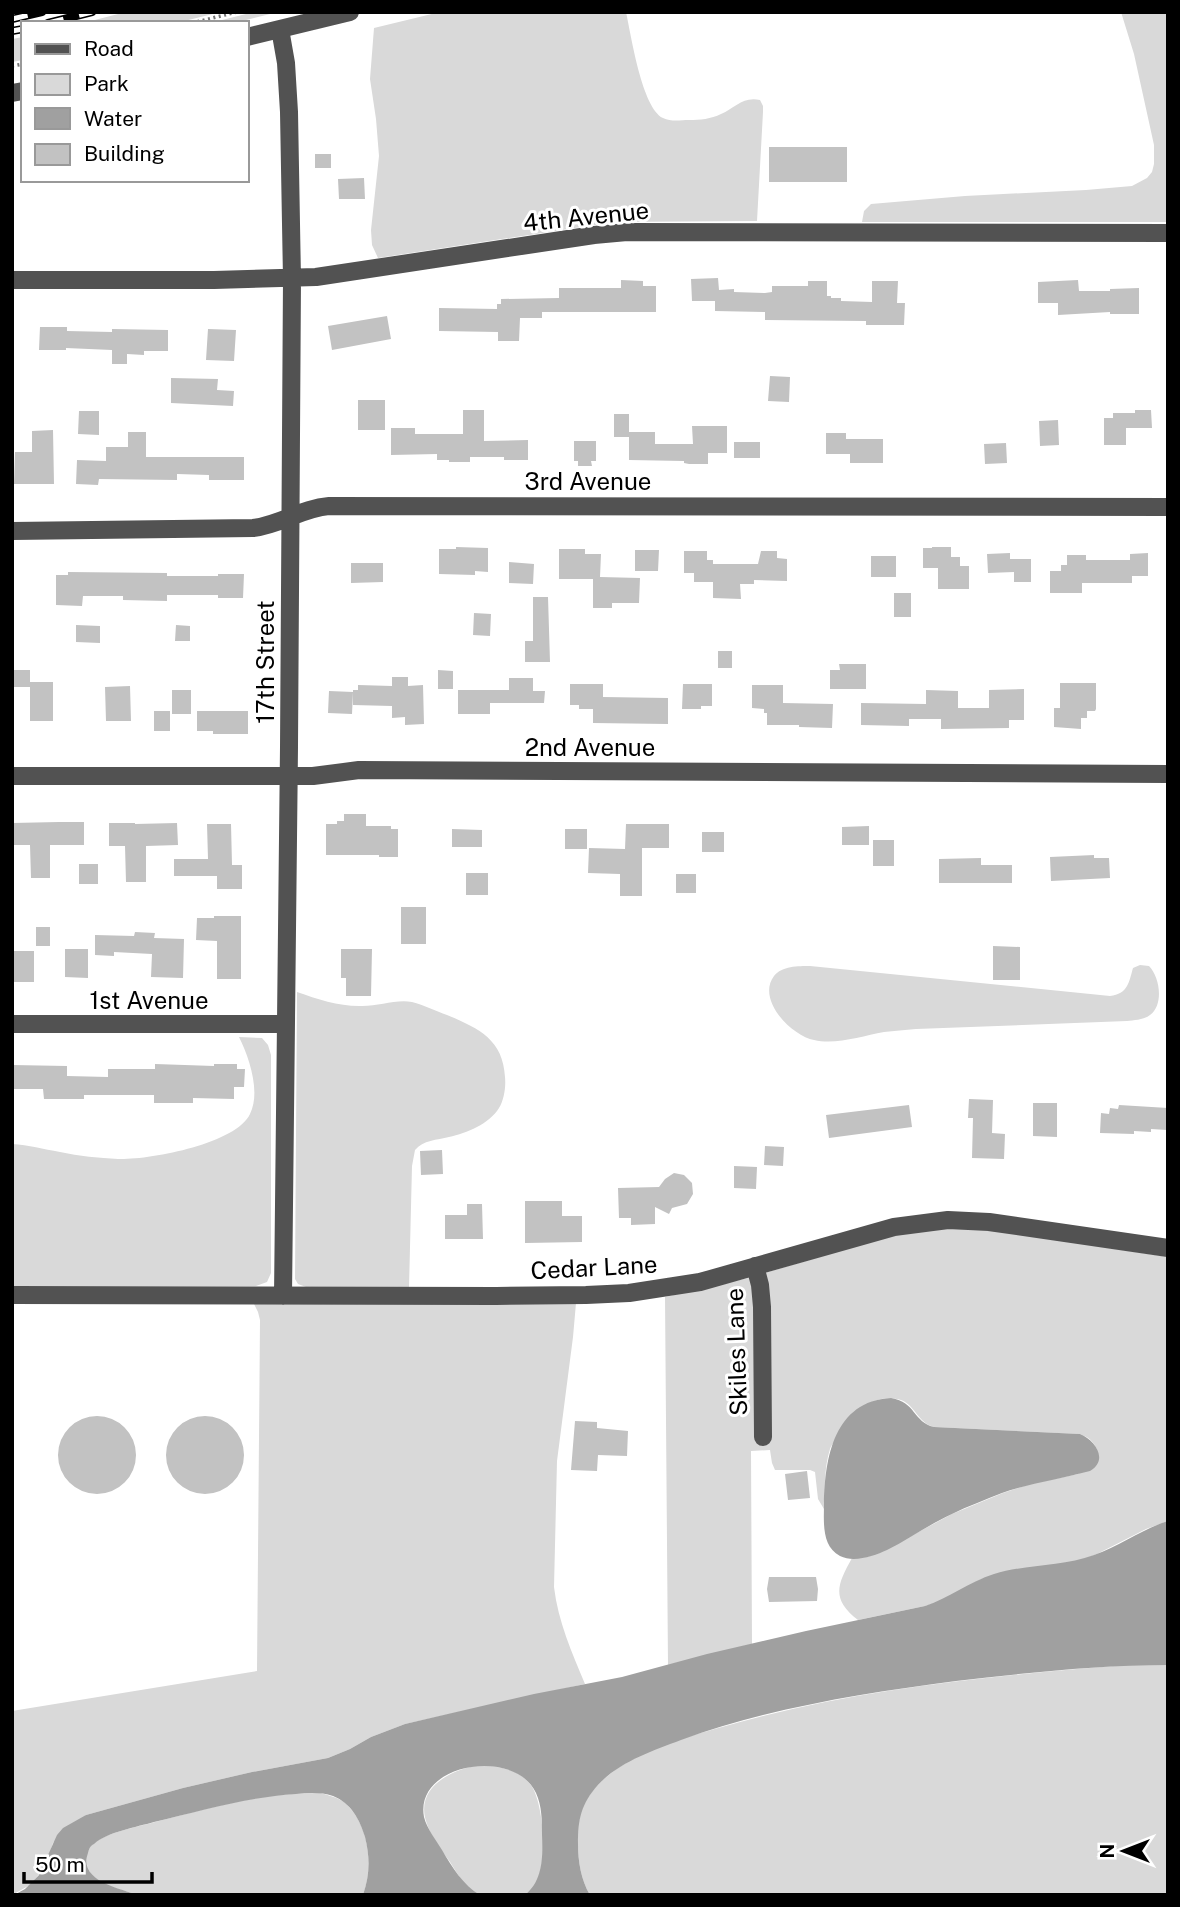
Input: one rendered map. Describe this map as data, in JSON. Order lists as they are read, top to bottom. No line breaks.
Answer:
{"streets":{"street":["4th Avenue","3rd Avenue","17th Street","2nd Avenue","1st Avenue","Cedar Lane","Skiles Lane"]},"crossings":[["4th Avenue","17th Street"],["3rd Avenue","17th Street"],["17th Street","2nd Avenue"],["17th Street","1st Avenue"],["17th Street","Cedar Lane"],["Cedar Lane","Skiles Lane"]],"legend":["Road","Park","Water","Building"],"scale_bar":"50 m","north":"left"}
